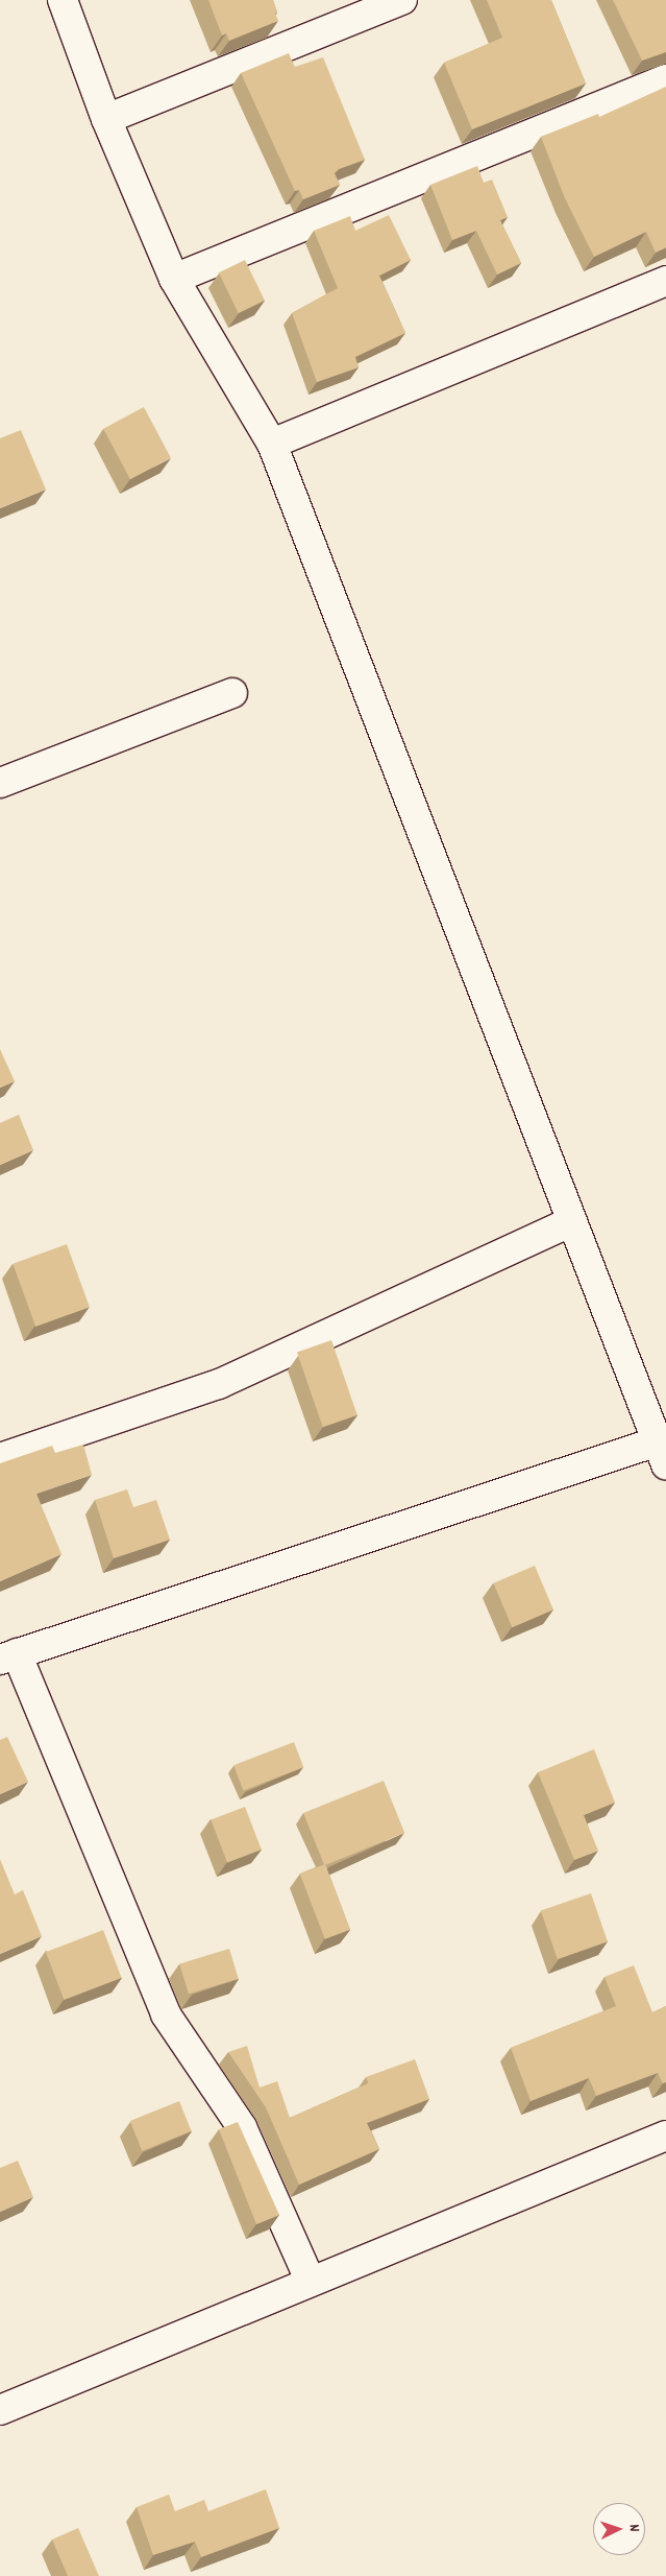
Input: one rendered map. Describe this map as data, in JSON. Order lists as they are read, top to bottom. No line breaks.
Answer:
{"north":"right"}
